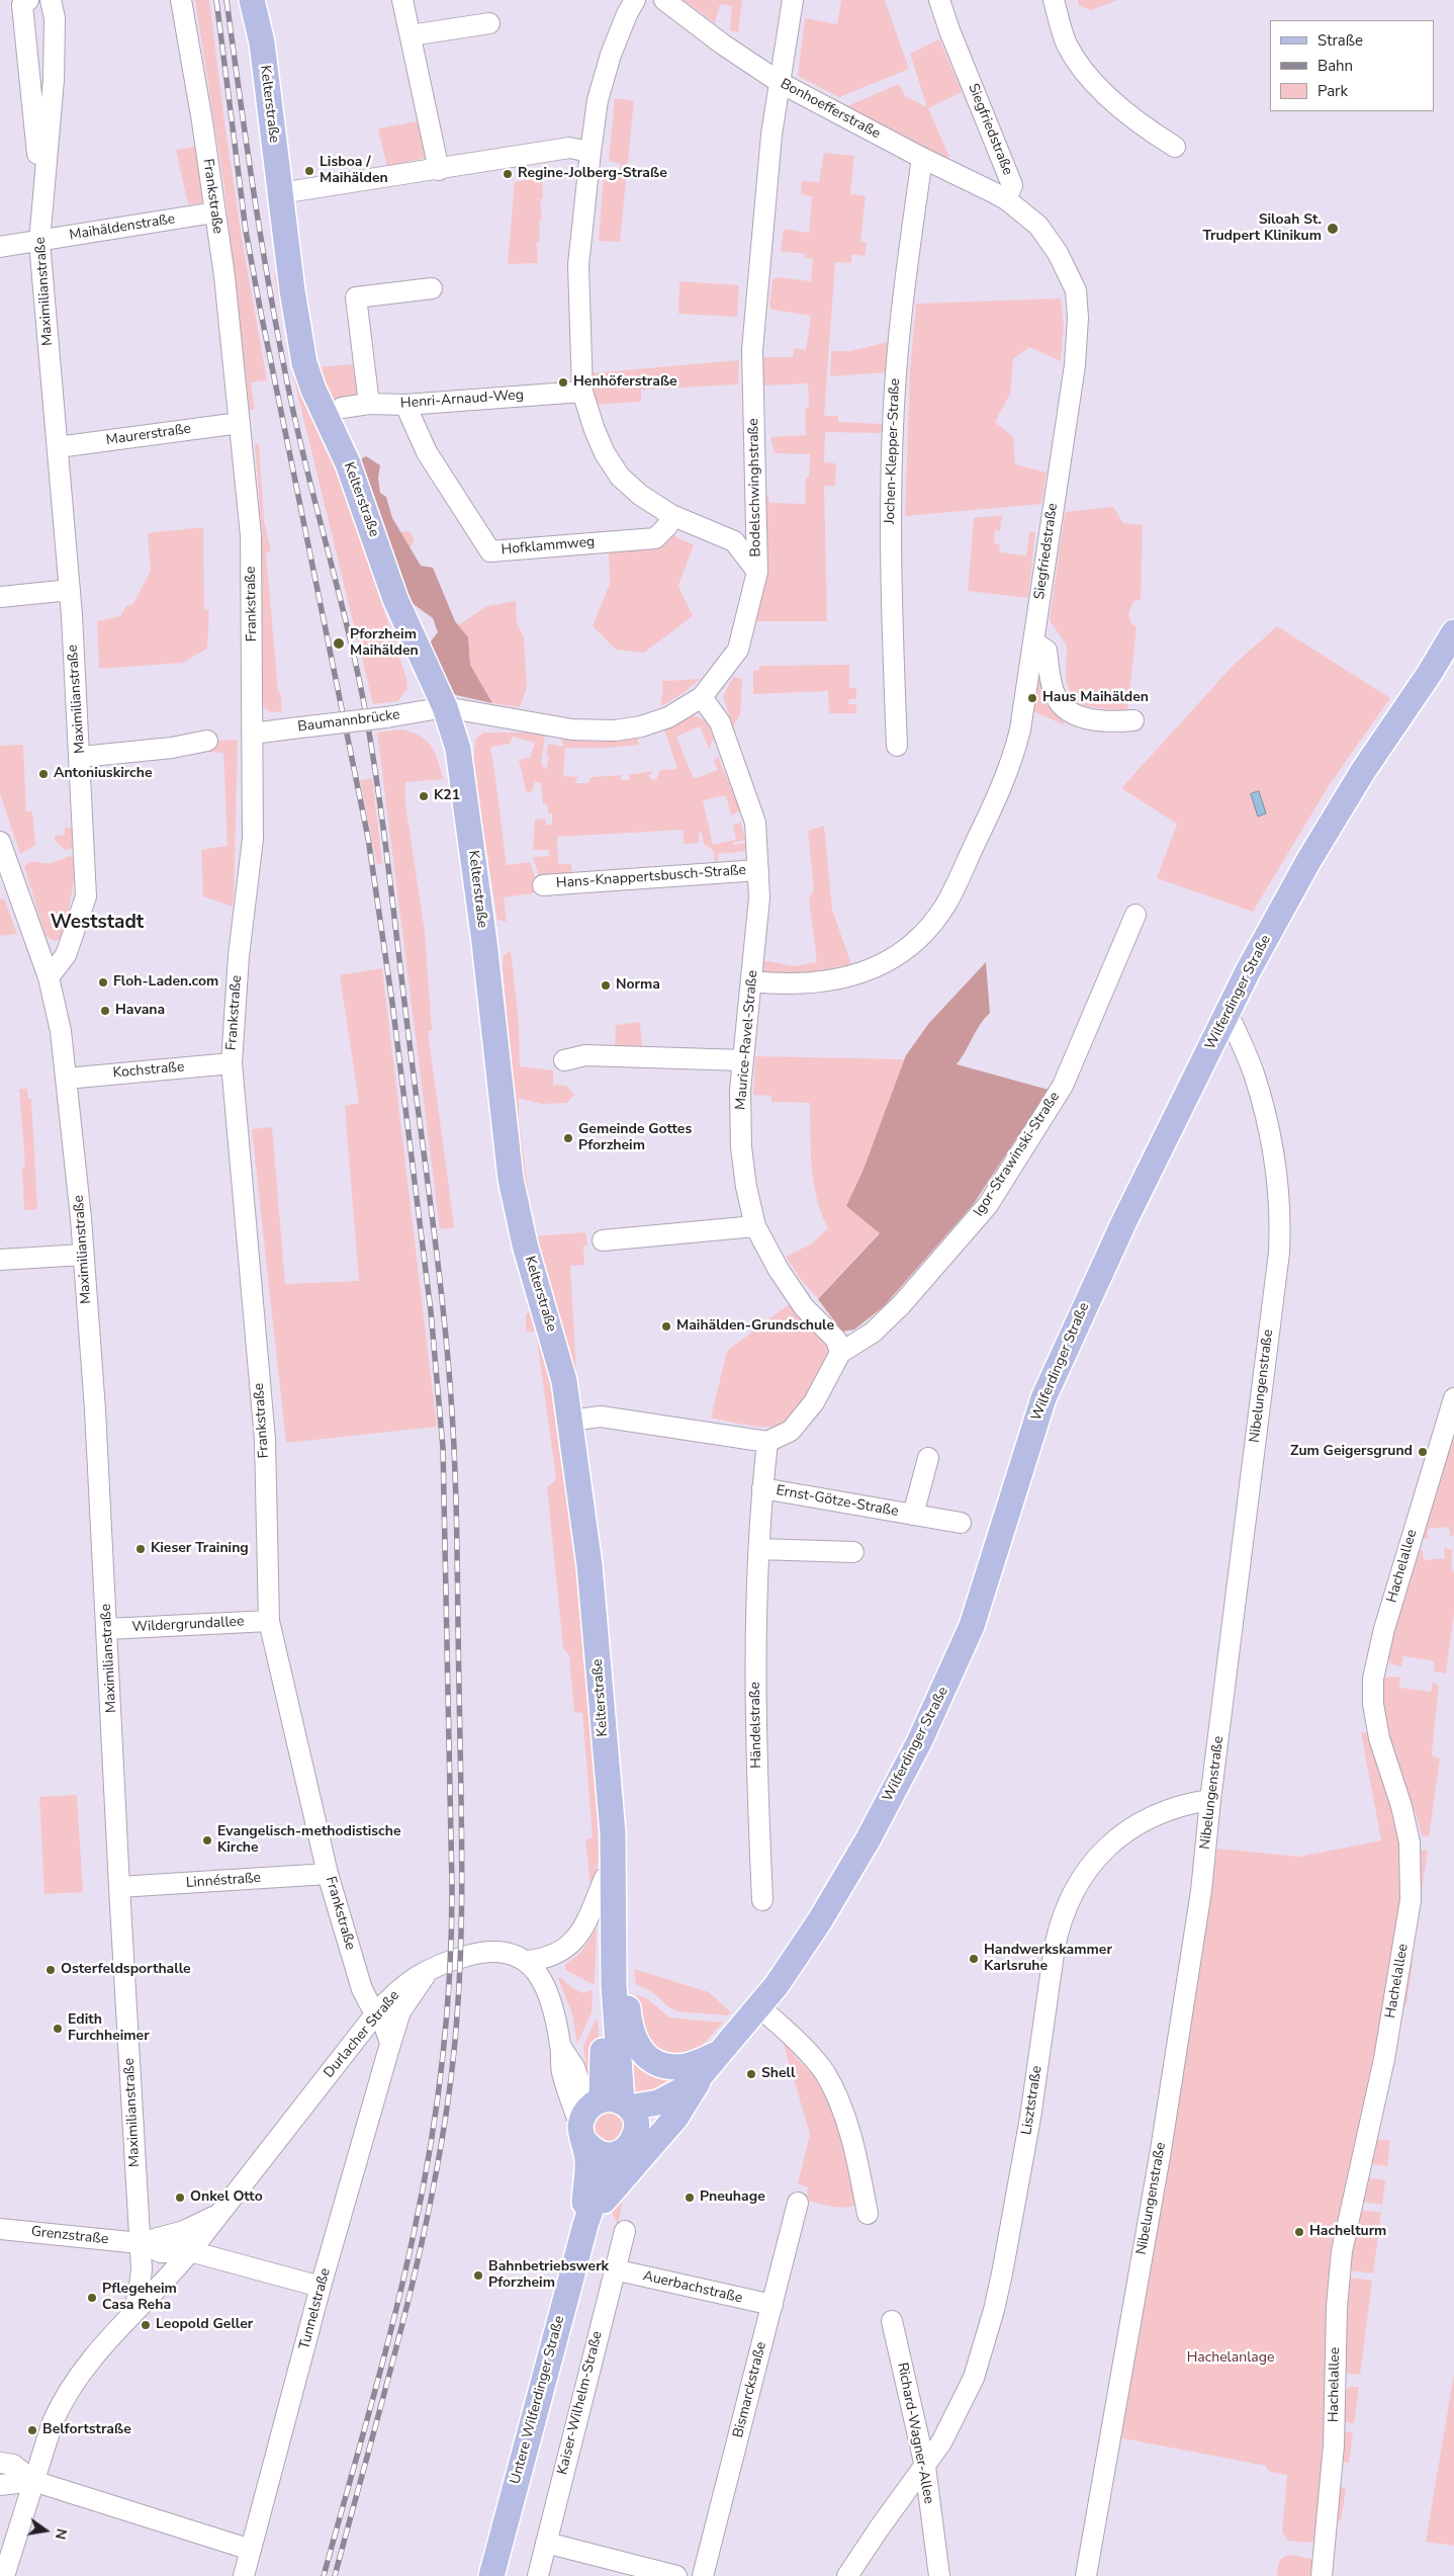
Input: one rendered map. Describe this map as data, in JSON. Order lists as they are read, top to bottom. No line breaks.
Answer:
{"streets":{"main road":["Kelterstraße","Wilferdinger Straße","Untere Wilferdinger Straße"],"street":["Bonhoefferstraße","Siegfriedstraße","Frankstraße","Maihäldenstraße","Maximilianstraße","Henri-Arnaud-Weg","Maurerstraße","Jochen-Klepper-Straße","Bodelschwinghstraße","Hofklammweg","Baumannbrücke","Hans-Knappertsbusch-Straße","Maurice-Ravel-Straße","Kochstraße","Igor-Strawinski-Straße","Nibelungenstraße","Ernst-Götze-Straße","Hachelallee","Wildergrundallee","Händelstraße","Linnéstraße","Durlacher Straße","Lisztstraße","Grenzstraße","Auerbachstraße","Tunnelstraße","Bismarckstraße","Kaiser-Wilhelm-Straße","Richard-Wagner-Allee"]},"crossings":[["Kelterstraße","Bodelschwinghstraße"],["Kelterstraße","Baumannbrücke"],["Kelterstraße","Wilferdinger Straße"],["Kelterstraße","Durlacher Straße"],["Kelterstraße","Untere Wilferdinger Straße"],["Bonhoefferstraße","Siegfriedstraße"],["Bonhoefferstraße","Jochen-Klepper-Straße"],["Bonhoefferstraße","Bodelschwinghstraße"],["Siegfriedstraße","Maurice-Ravel-Straße"],["Frankstraße","Maihäldenstraße"],["Frankstraße","Maurerstraße"],["Frankstraße","Baumannbrücke"],["Frankstraße","Kochstraße"],["Frankstraße","Wildergrundallee"],["Frankstraße","Linnéstraße"],["Frankstraße","Durlacher Straße"],["Maihäldenstraße","Maximilianstraße"],["Maximilianstraße","Maurerstraße"],["Maximilianstraße","Kochstraße"],["Maximilianstraße","Wildergrundallee"],["Maximilianstraße","Linnéstraße"],["Maximilianstraße","Durlacher Straße"],["Maximilianstraße","Grenzstraße"],["Henri-Arnaud-Weg","Hofklammweg"],["Bodelschwinghstraße","Baumannbrücke"],["Bodelschwinghstraße","Maurice-Ravel-Straße"],["Hans-Knappertsbusch-Straße","Maurice-Ravel-Straße"],["Wilferdinger Straße","Nibelungenstraße"],["Wilferdinger Straße","Untere Wilferdinger Straße"],["Maurice-Ravel-Straße","Igor-Strawinski-Straße"],["Nibelungenstraße","Lisztstraße"],["Ernst-Götze-Straße","Händelstraße"],["Durlacher Straße","Grenzstraße"],["Durlacher Straße","Tunnelstraße"],["Lisztstraße","Richard-Wagner-Allee"],["Auerbachstraße","Bismarckstraße"],["Auerbachstraße","Kaiser-Wilhelm-Straße"]],"districts":["Weststadt"],"parks":["Hachelanlage"],"places":["Lisboa / Maihälden","Regine-Jolberg-Straße","Siloah St. Trudpert Klinikum","Henhöferstraße","Pforzheim Maihälden","Haus Maihälden","Antoniuskirche","K21","Floh-Laden.com","Norma","Havana","Gemeinde Gottes Pforzheim","Maihälden-Grundschule","Zum Geigersgrund","Kieser Training","Evangelisch-methodistische Kirche","Handwerkskammer Karlsruhe","Osterfeldsporthalle","Edith Furchheimer","Shell","Onkel Otto","Pneuhage","Hachelturm","Bahnbetriebswerk Pforzheim","Pflegeheim Casa Reha","Leopold Geller","Belfortstraße"],"legend":["Straße","Bahn","Park"],"north":"right"}
